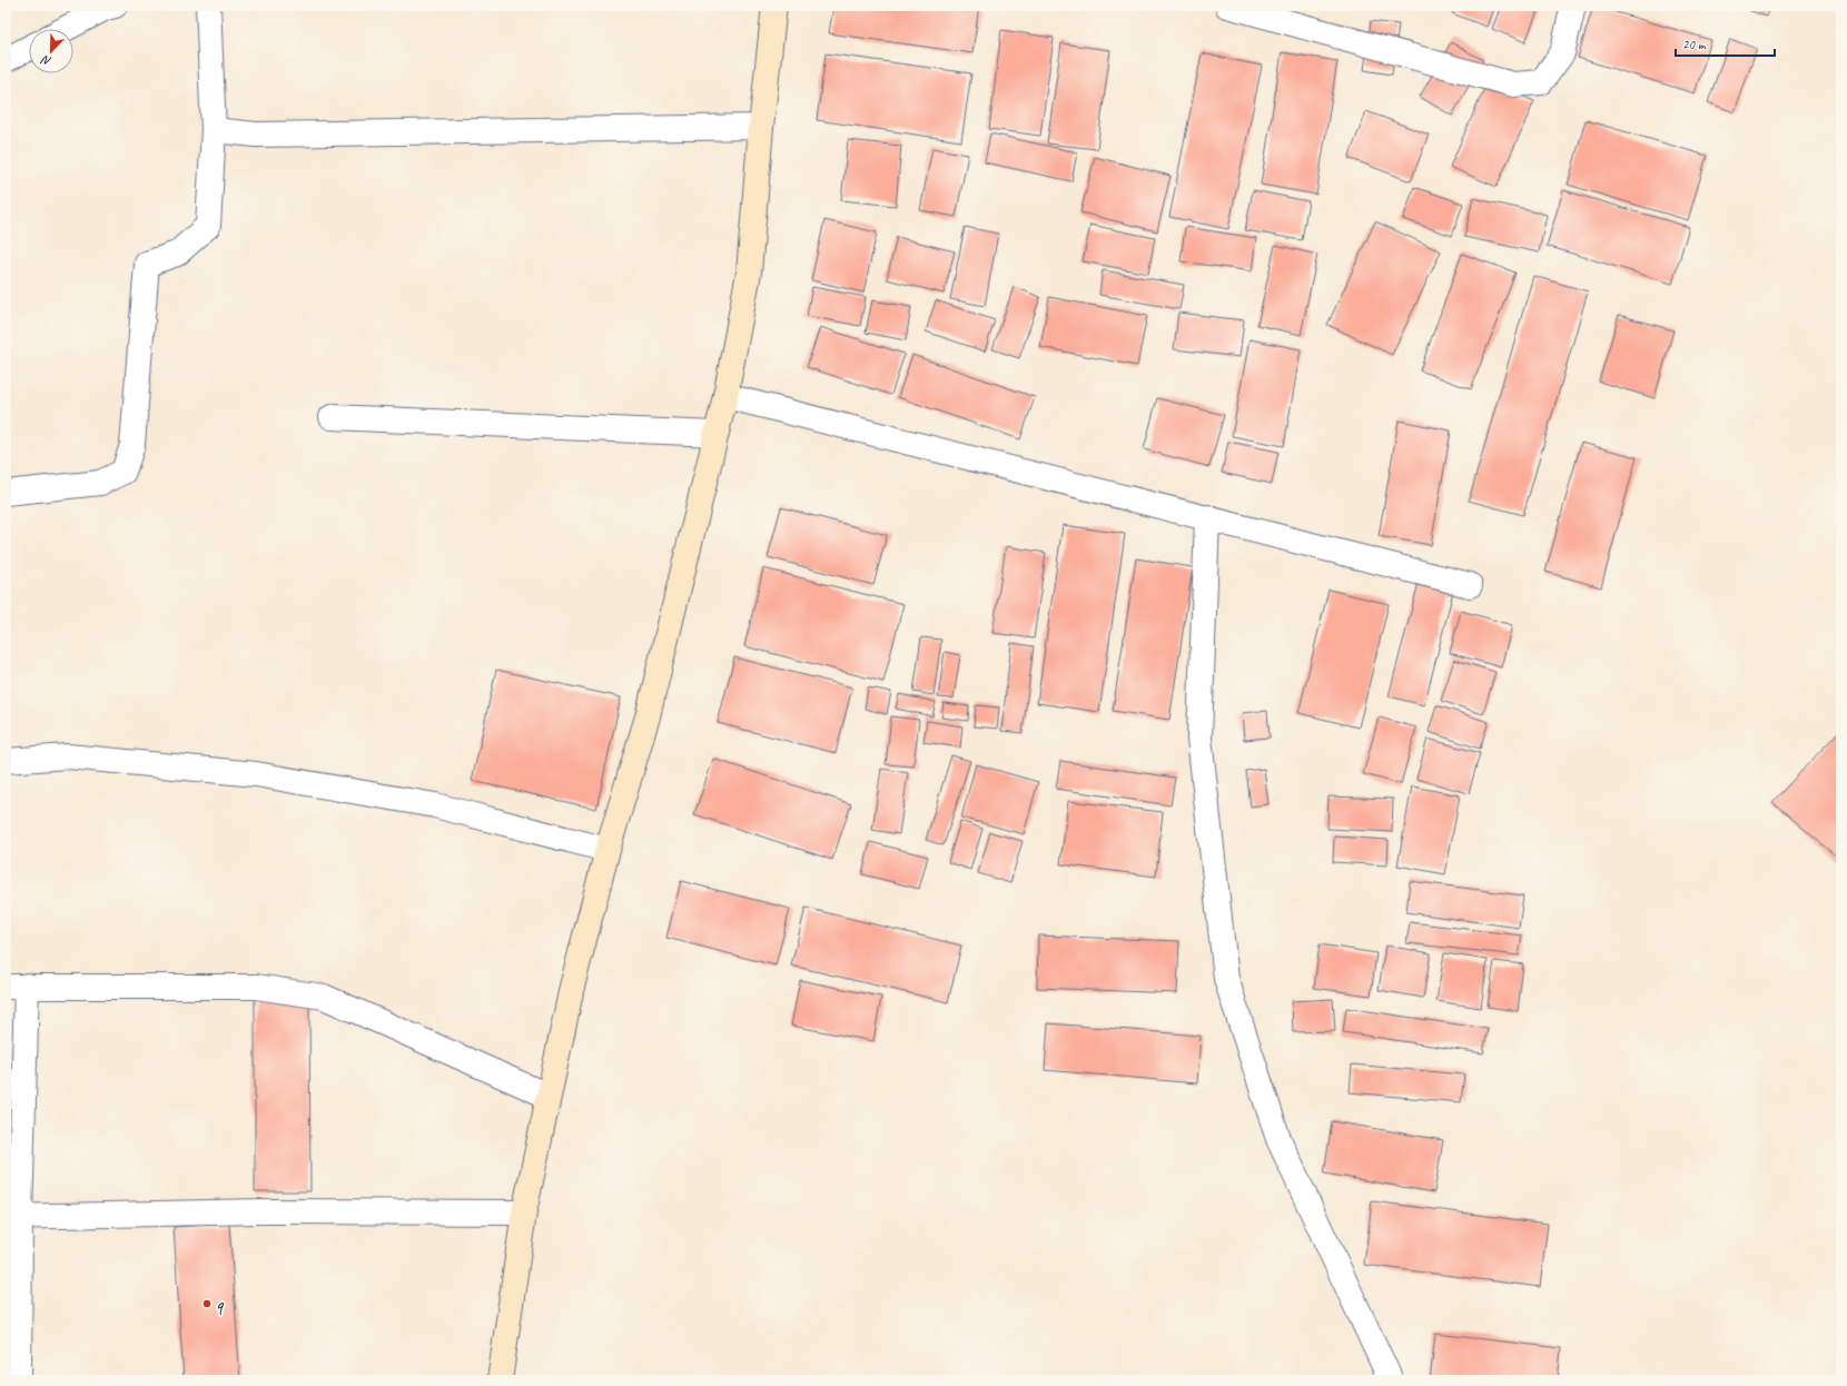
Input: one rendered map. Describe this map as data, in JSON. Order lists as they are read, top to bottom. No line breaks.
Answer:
{"places":["q"],"scale_bar":"20 m","north":"bottom left"}
